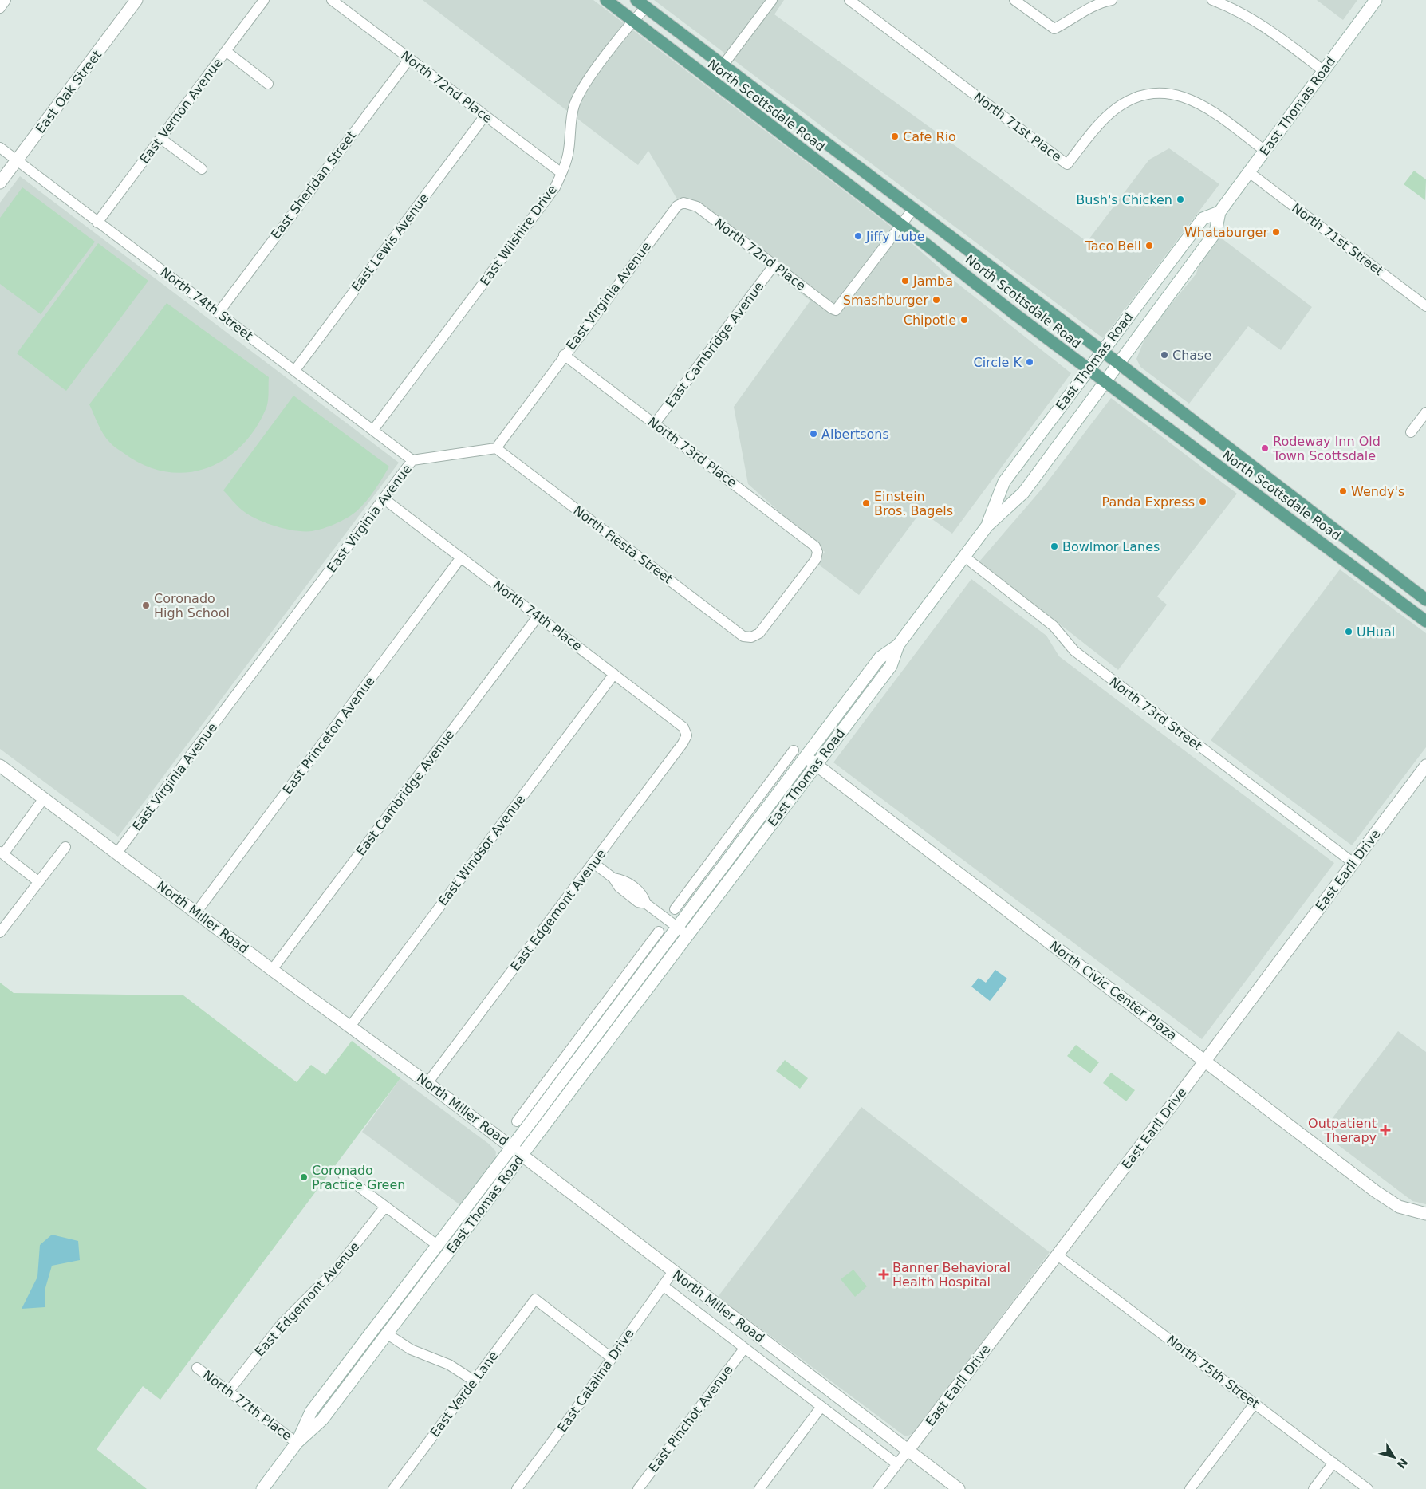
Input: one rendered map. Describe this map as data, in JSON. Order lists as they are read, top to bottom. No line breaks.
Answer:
{"streets":{"main road":["East Oak Street","North Scottsdale Road","East Thomas Road","East Earll Drive","North Miller Road","North Civic Center Plaza"],"street":["North 72nd Place","East Vernon Avenue","North 71st Place","East Sheridan Street","East Wilshire Drive","North 71st Street","East Lewis Avenue","East Virginia Avenue","North 74th Street","East Cambridge Avenue","North 73rd Place","North Fiesta Street","North 74th Place","North 73rd Street","East Princeton Avenue","East Windsor Avenue","East Edgemont Avenue","North 75th Street","East Catalina Drive","East Verde Lane","North 77th Place","East Pinchot Avenue"]},"crossings":[["North 72nd Place","North Scottsdale Road"],["North 72nd Place","East Sheridan Street"],["North 72nd Place","East Wilshire Drive"],["North 72nd Place","East Lewis Avenue"],["North 72nd Place","East Virginia Avenue"],["North 72nd Place","East Cambridge Avenue"],["East Oak Street","North 74th Street"],["North Scottsdale Road","East Thomas Road"],["North Scottsdale Road","East Wilshire Drive"],["East Thomas Road","North 71st Place"],["East Thomas Road","North 71st Street"],["East Thomas Road","North 73rd Street"],["East Thomas Road","North Miller Road"],["East Thomas Road","North Civic Center Plaza"],["East Thomas Road","North 77th Place"],["East Vernon Avenue","North 74th Street"],["East Sheridan Street","North 74th Street"],["East Wilshire Drive","North 74th Street"],["East Lewis Avenue","North 74th Street"],["East Virginia Avenue","North 74th Street"],["East Virginia Avenue","North 73rd Place"],["East Virginia Avenue","North Fiesta Street"],["East Virginia Avenue","North 74th Place"],["East Virginia Avenue","North Miller Road"],["East Cambridge Avenue","North 73rd Place"],["East Cambridge Avenue","North 74th Place"],["East Cambridge Avenue","North Miller Road"],["North 73rd Place","North Fiesta Street"],["North 74th Place","East Princeton Avenue"],["North 74th Place","East Windsor Avenue"],["North 74th Place","East Edgemont Avenue"],["North 73rd Street","East Earll Drive"],["East Princeton Avenue","North Miller Road"],["East Windsor Avenue","North Miller Road"],["East Earll Drive","North Miller Road"],["East Earll Drive","North Civic Center Plaza"],["East Earll Drive","North 75th Street"],["East Edgemont Avenue","North Miller Road"],["East Edgemont Avenue","North 77th Place"],["North Miller Road","East Catalina Drive"],["North Miller Road","East Pinchot Avenue"],["East Catalina Drive","East Verde Lane"]],"places":{"other":["Cafe Rio","Bush's Chicken","Whataburger","Jiffy Lube","Taco Bell","Jamba","Smashburger","Chipotle","Chase","Circle K","Albertsons","Rodeway Inn Old Town Scottsdale","Wendy's","Panda Express","Einstein Bros. Bagels","Bowlmor Lanes","Coronado High School","UHual","Coronado Practice Green"],"health":["Outpatient Therapy","Banner Behavioral Health Hospital"]},"north":"bottom right"}
